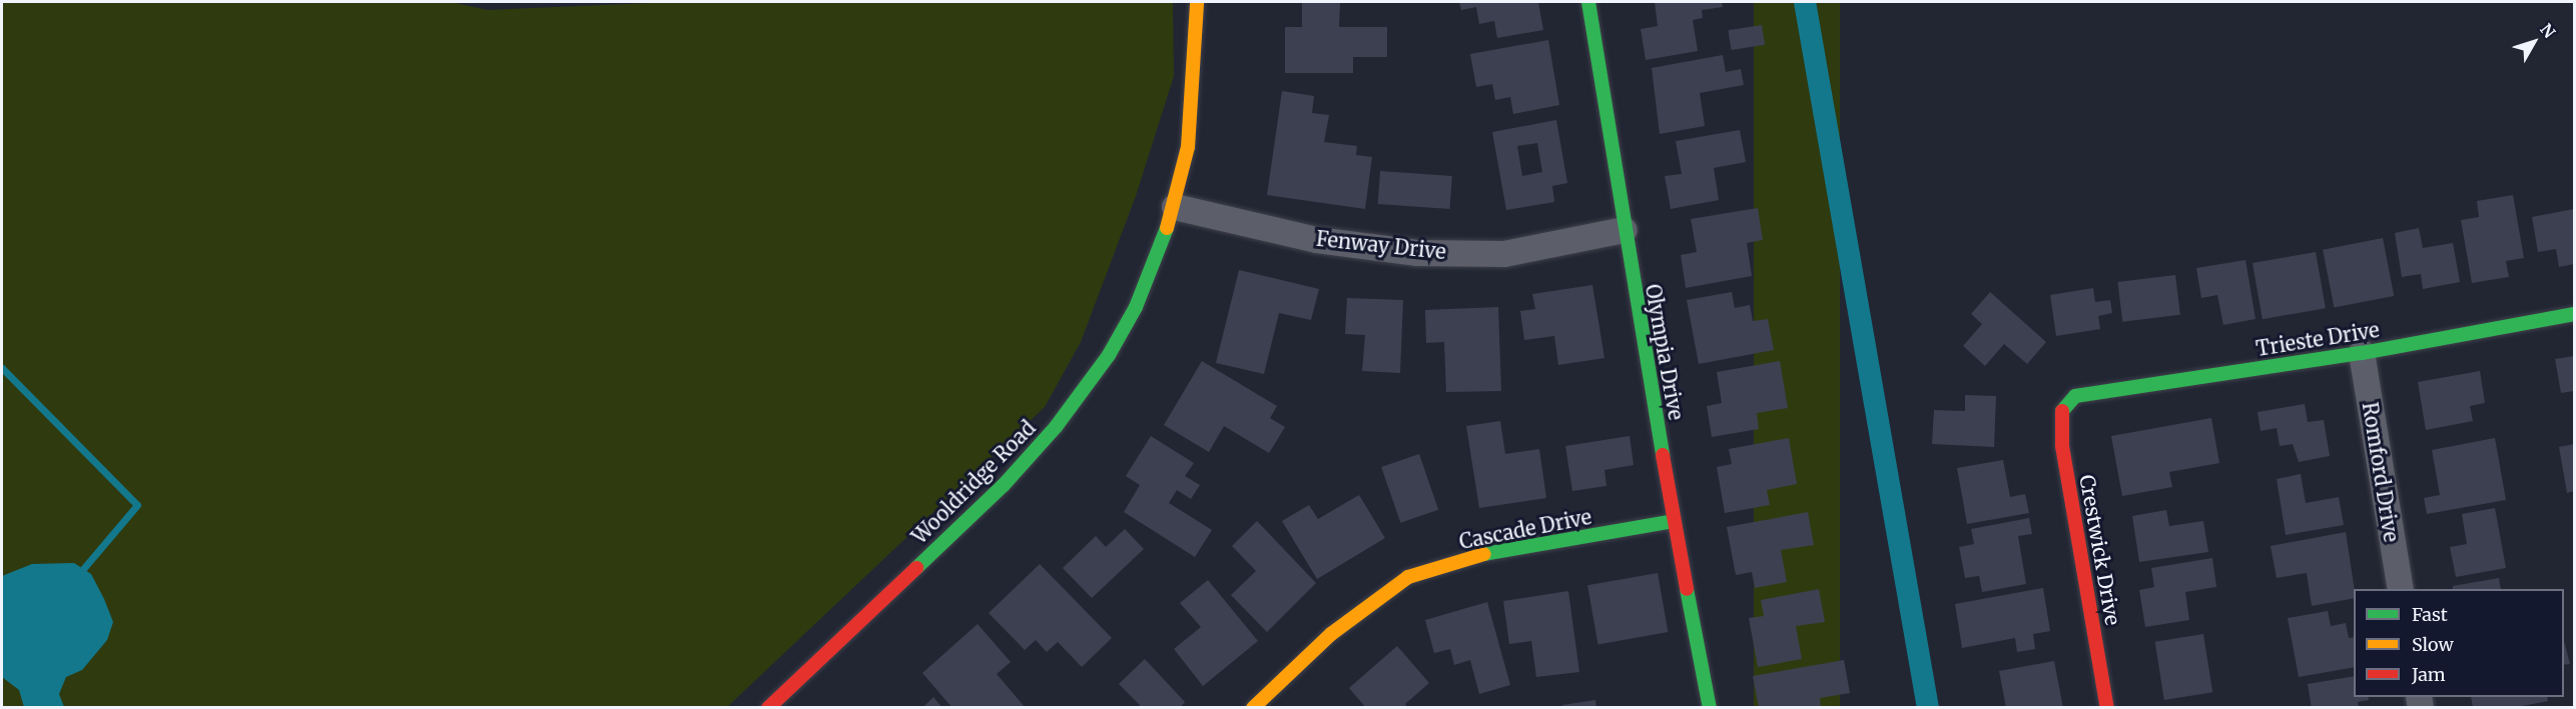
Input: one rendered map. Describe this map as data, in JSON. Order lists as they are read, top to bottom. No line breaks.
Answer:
{"streets":{"street":["Fenway Drive","Trieste Drive","Olympia Drive","Romford Drive","Wooldridge Road","Cascade Drive","Crestwick Drive"]},"crossings":[["Fenway Drive","Olympia Drive"],["Fenway Drive","Wooldridge Road"],["Trieste Drive","Romford Drive"],["Trieste Drive","Crestwick Drive"],["Olympia Drive","Cascade Drive"]],"legend":["Fast","Slow","Jam"],"north":"top right"}
